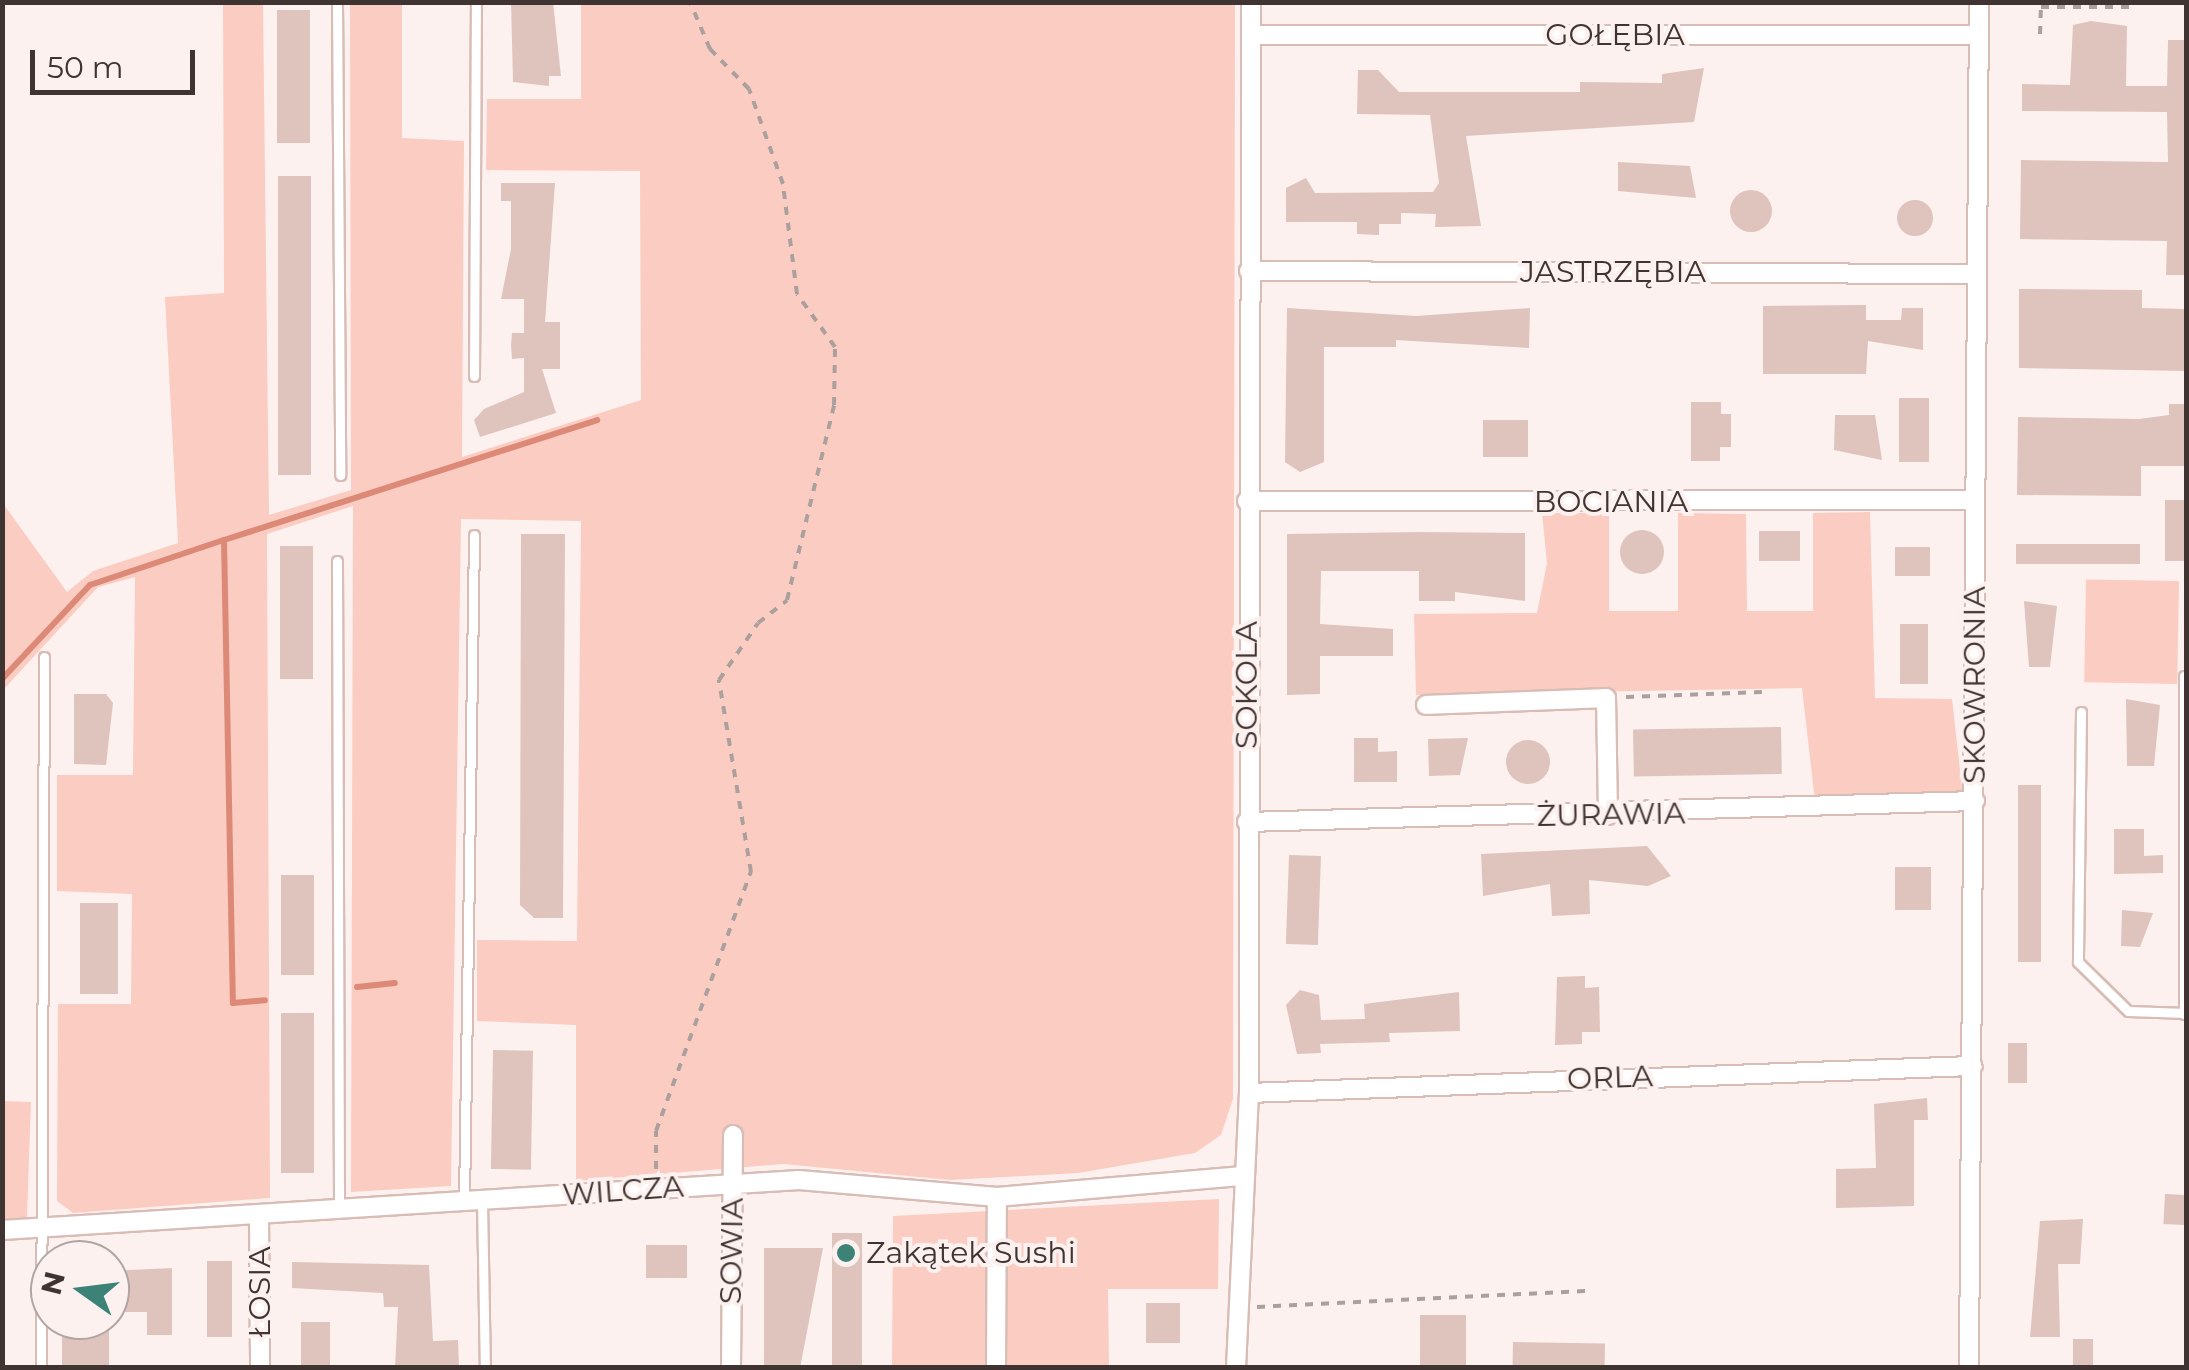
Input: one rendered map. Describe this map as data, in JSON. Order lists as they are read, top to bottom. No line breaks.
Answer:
{"streets":{"street":["GOŁĘBIA","JASTRZĘBIA","BOCIANIA","SOKOLA","SKOWRONIA","ŻURAWIA","ORLA","WILCZA","SOWIA","ŁOSIA"]},"crossings":[["GOŁĘBIA","SOKOLA"],["GOŁĘBIA","SKOWRONIA"],["JASTRZĘBIA","SOKOLA"],["JASTRZĘBIA","SKOWRONIA"],["BOCIANIA","SOKOLA"],["BOCIANIA","SKOWRONIA"],["SOKOLA","ŻURAWIA"],["SOKOLA","ORLA"],["SOKOLA","WILCZA"],["SKOWRONIA","ŻURAWIA"],["SKOWRONIA","ORLA"],["WILCZA","SOWIA"],["WILCZA","ŁOSIA"]],"places":["Zakątek Sushi"],"scale_bar":"50 m","north":"left"}
